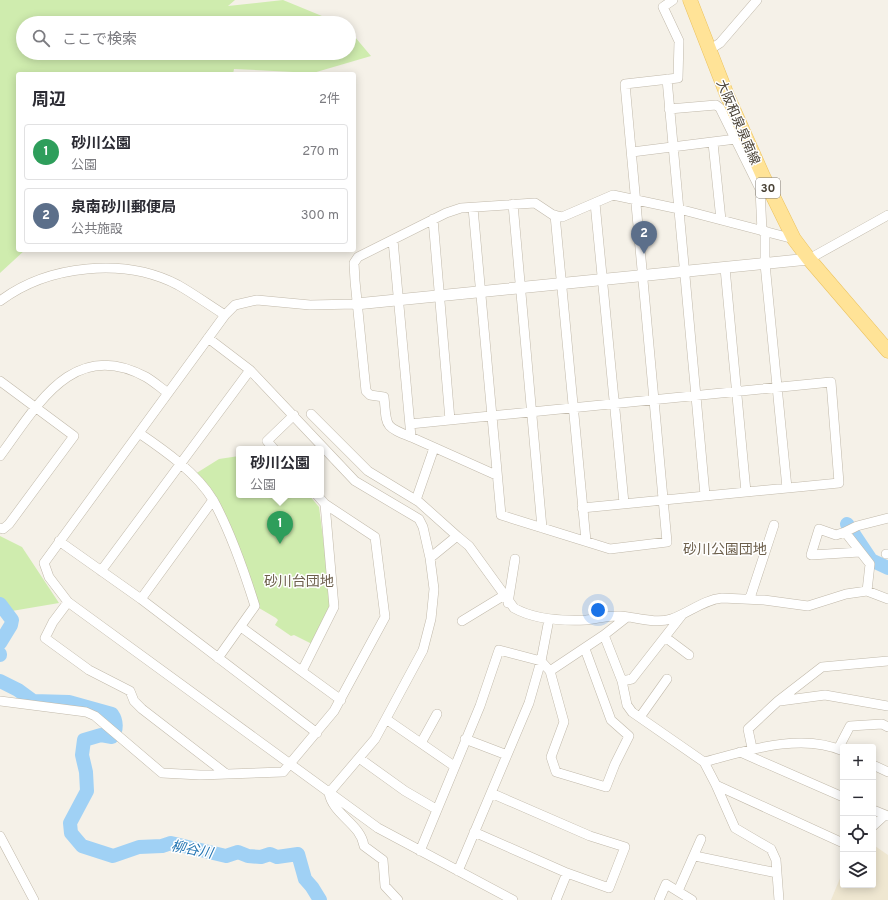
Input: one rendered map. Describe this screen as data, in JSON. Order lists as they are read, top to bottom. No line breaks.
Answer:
{"streets":{"main road":["大阪和泉泉南線","30"]},"districts":["砂川公園団地","砂川台団地"],"water":["柳谷川"],"page":{"search":"ここで検索","heading":["周辺","2件"],"list":[{"mark":"1","name":"砂川公園","note":"公園","value":"270 m"},{"mark":"2","name":"泉南砂川郵便局","note":"公共施設","value":"300 m"}],"pins":["2","1"],"popup":["砂川公園","公園"],"map_buttons":["+","−"]}}
